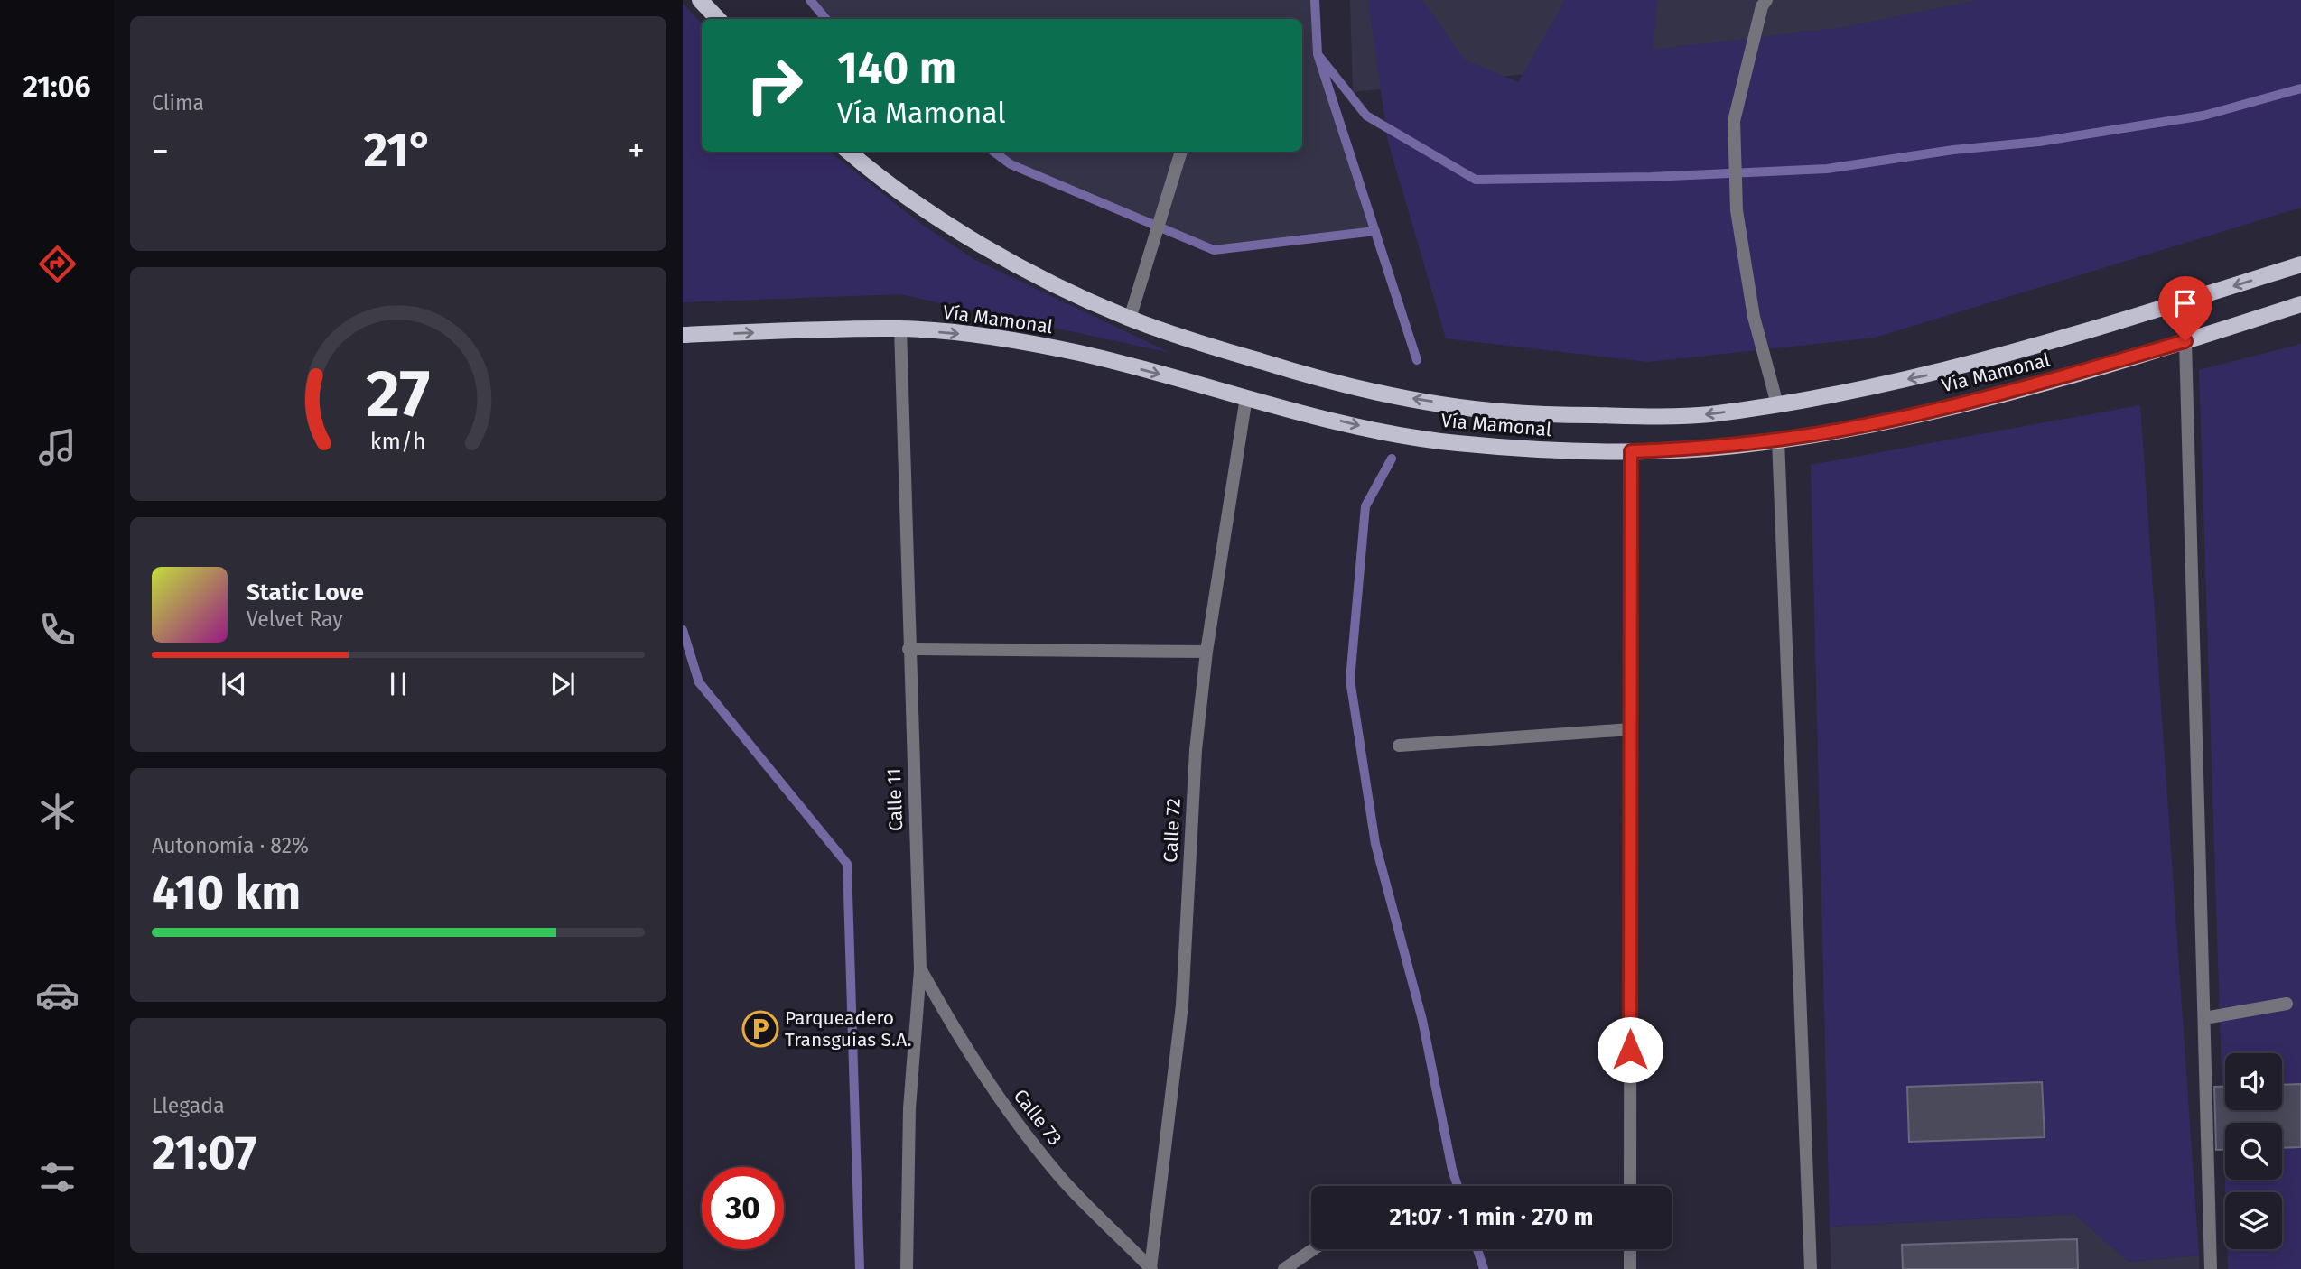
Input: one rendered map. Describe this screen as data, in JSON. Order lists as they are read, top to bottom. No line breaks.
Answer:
{"streets":{"main road":["Vía Mamonal"],"street":["Calle 11","Calle 72","Calle 73"]},"crossings":[["Vía Mamonal","Calle 11"],["Vía Mamonal","Calle 72"],["Calle 11","Calle 73"],["Calle 72","Calle 73"]],"places":{"parking":["Parqueadero Transguias S.A."]},"page":{"tabs":"21:06","tile":["Clima",["Autonomía · 82%","410 km"],["Llegada","21:07"]],"turn":["140 m","Vía Mamonal"],"heat":["−","21°","+"],"song":["Static Love","Velvet Ray"],"limit":"30","trip":"21:07 · 1 min · 270 m","gauge":["27","km/h"]}}
